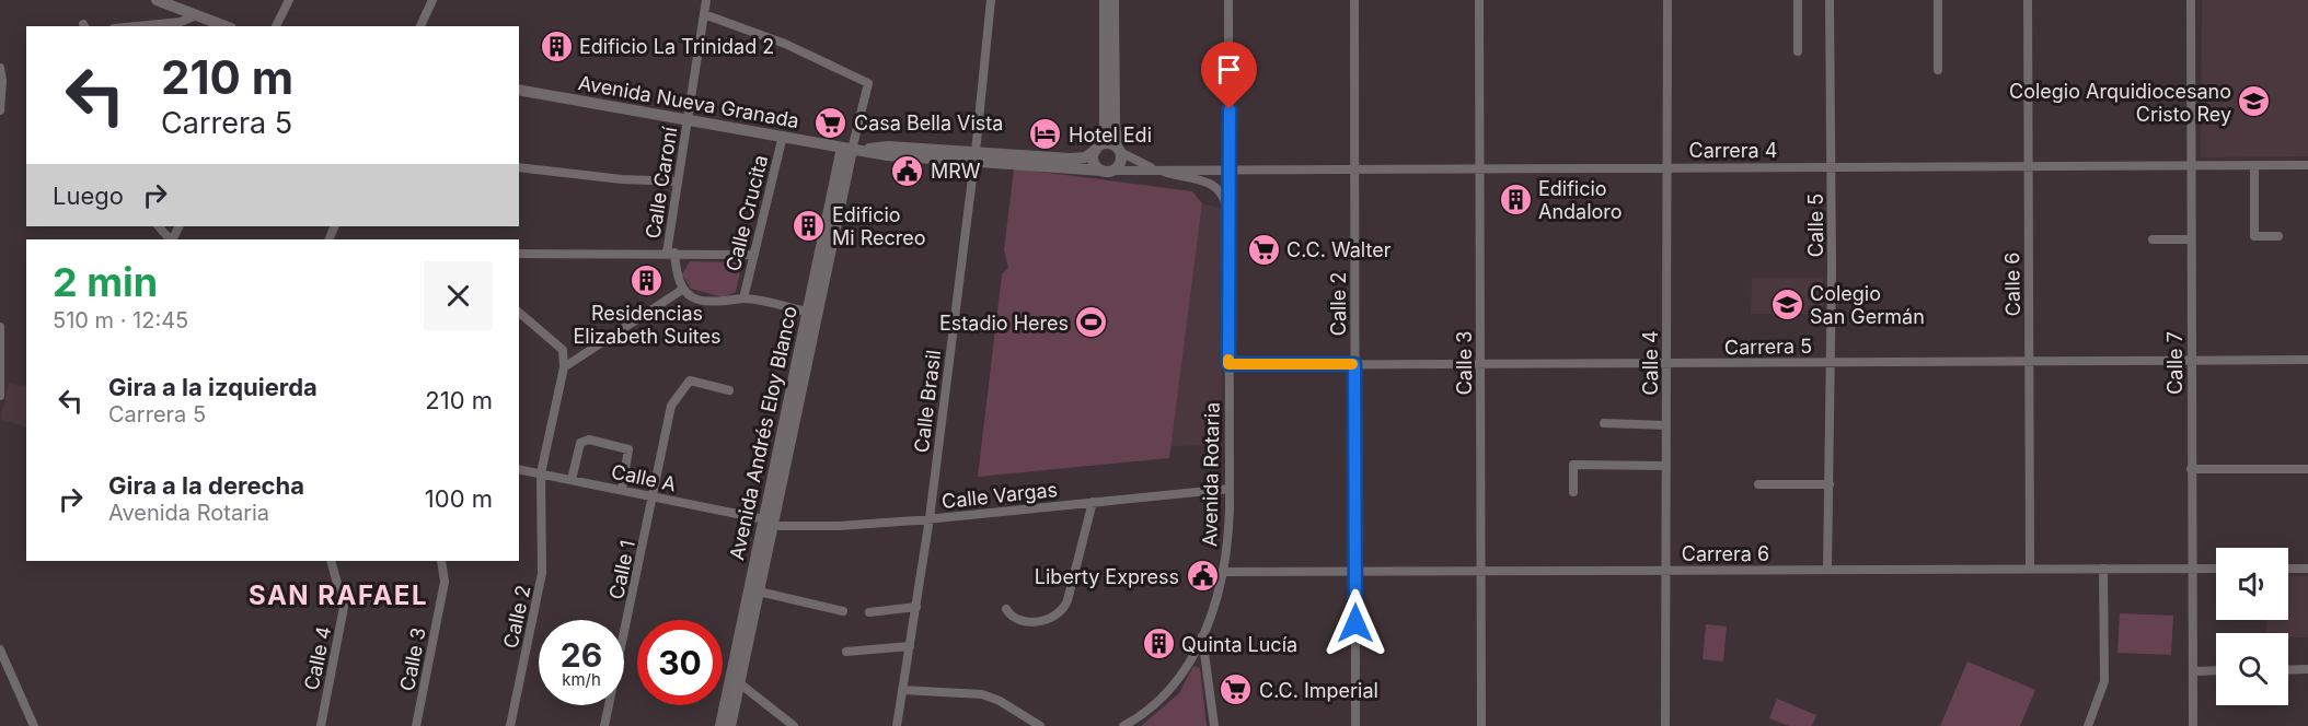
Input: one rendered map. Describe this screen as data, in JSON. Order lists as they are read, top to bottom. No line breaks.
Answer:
{"streets":{"street":["Avenida Nueva Granada","Carrera 4","Calle Caroní","Calle Crucita","Calle 5","Calle 6","Calle 2","Carrera 5","Calle 3","Calle 4","Calle 7","Calle Brasil","Avenida Andrés Eloy Blanco","Avenida Rotaria","Calle A","Calle Vargas","Carrera 6","Calle 1"]},"crossings":[["Avenida Nueva Granada","Carrera 4"],["Avenida Nueva Granada","Calle Caroní"],["Avenida Nueva Granada","Calle Crucita"],["Avenida Nueva Granada","Calle Brasil"],["Avenida Nueva Granada","Avenida Andrés Eloy Blanco"],["Carrera 4","Calle 5"],["Carrera 4","Calle 6"],["Carrera 4","Calle 2"],["Carrera 4","Calle 3"],["Carrera 4","Calle 4"],["Carrera 4","Calle 7"],["Carrera 4","Avenida Rotaria"],["Calle 5","Carrera 5"],["Calle 5","Carrera 6"],["Calle 6","Carrera 5"],["Calle 6","Carrera 6"],["Calle 2","Carrera 5"],["Calle 2","Calle A"],["Calle 2","Carrera 6"],["Carrera 5","Calle 3"],["Carrera 5","Calle 4"],["Carrera 5","Calle 7"],["Carrera 5","Avenida Rotaria"],["Calle 3","Carrera 6"],["Calle 4","Carrera 6"],["Calle 7","Carrera 6"],["Calle Brasil","Calle Vargas"],["Avenida Andrés Eloy Blanco","Calle A"],["Avenida Andrés Eloy Blanco","Calle Vargas"],["Avenida Rotaria","Calle Vargas"],["Avenida Rotaria","Carrera 6"],["Calle A","Calle Vargas"],["Calle A","Calle 1"]],"districts":["SAN RAFAEL"],"places":{"building":["Edificio La Trinidad 2","Edificio Andaloro","Edificio Mi Recreo","Residencias Elizabeth Suites","Quinta Lucía"],"school or university":["Colegio Arquidiocesano Cristo Rey","Colegio San Germán"],"supermarket":["Casa Bella Vista","C.C. Walter","C.C. Imperial"],"hotel":["Hotel Edi"],"public building":["MRW","Liberty Express"],"sports":["Estadio Heres"]},"page":{"turn":["210 m","Carrera 5"],"then":"Luego","heading":["2 min","510 m · 12:45"],"list":[{"name":"Gira a la izquierda","note":"Carrera 5","value":"210 m"},{"name":"Gira a la derecha","note":"Avenida Rotaria","value":"100 m"}],"speed":"26 km/h","limit":"30"}}
